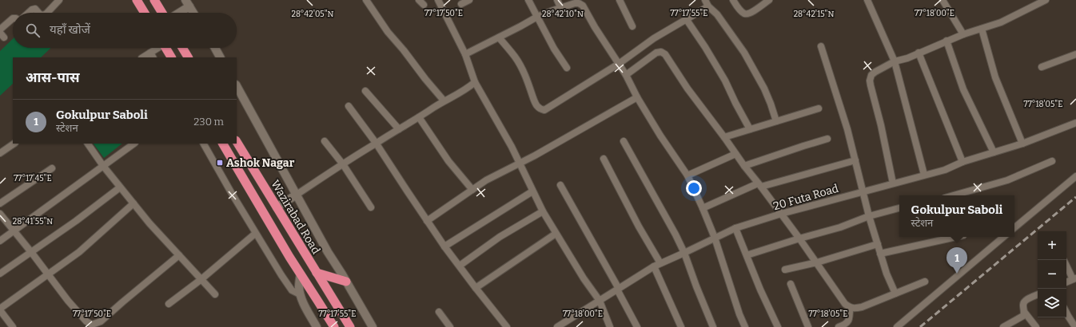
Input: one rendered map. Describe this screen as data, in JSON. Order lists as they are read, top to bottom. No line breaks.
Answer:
{"streets":{"highway":["Wazirabad Road"],"street":["20 Futa Road"]},"places":{"transit":["Ashok Nagar"]},"page":{"search":"यहाँ खोजें","heading":"आस-पास","list":[{"mark":"1","name":"Gokulpur Saboli","note":"स्टेशन","value":"230 m"}],"popup":["Gokulpur Saboli","स्टेशन"],"map_buttons":["+","−"],"pins":"1"},"coordinates":["77°17'50\"E","77°17'55\"E","77°18'00\"E","28°42'05\"N","28°42'15\"N","28°42'10\"N","77°18'05\"E","77°17'45\"E","28°41'55\"N"]}
